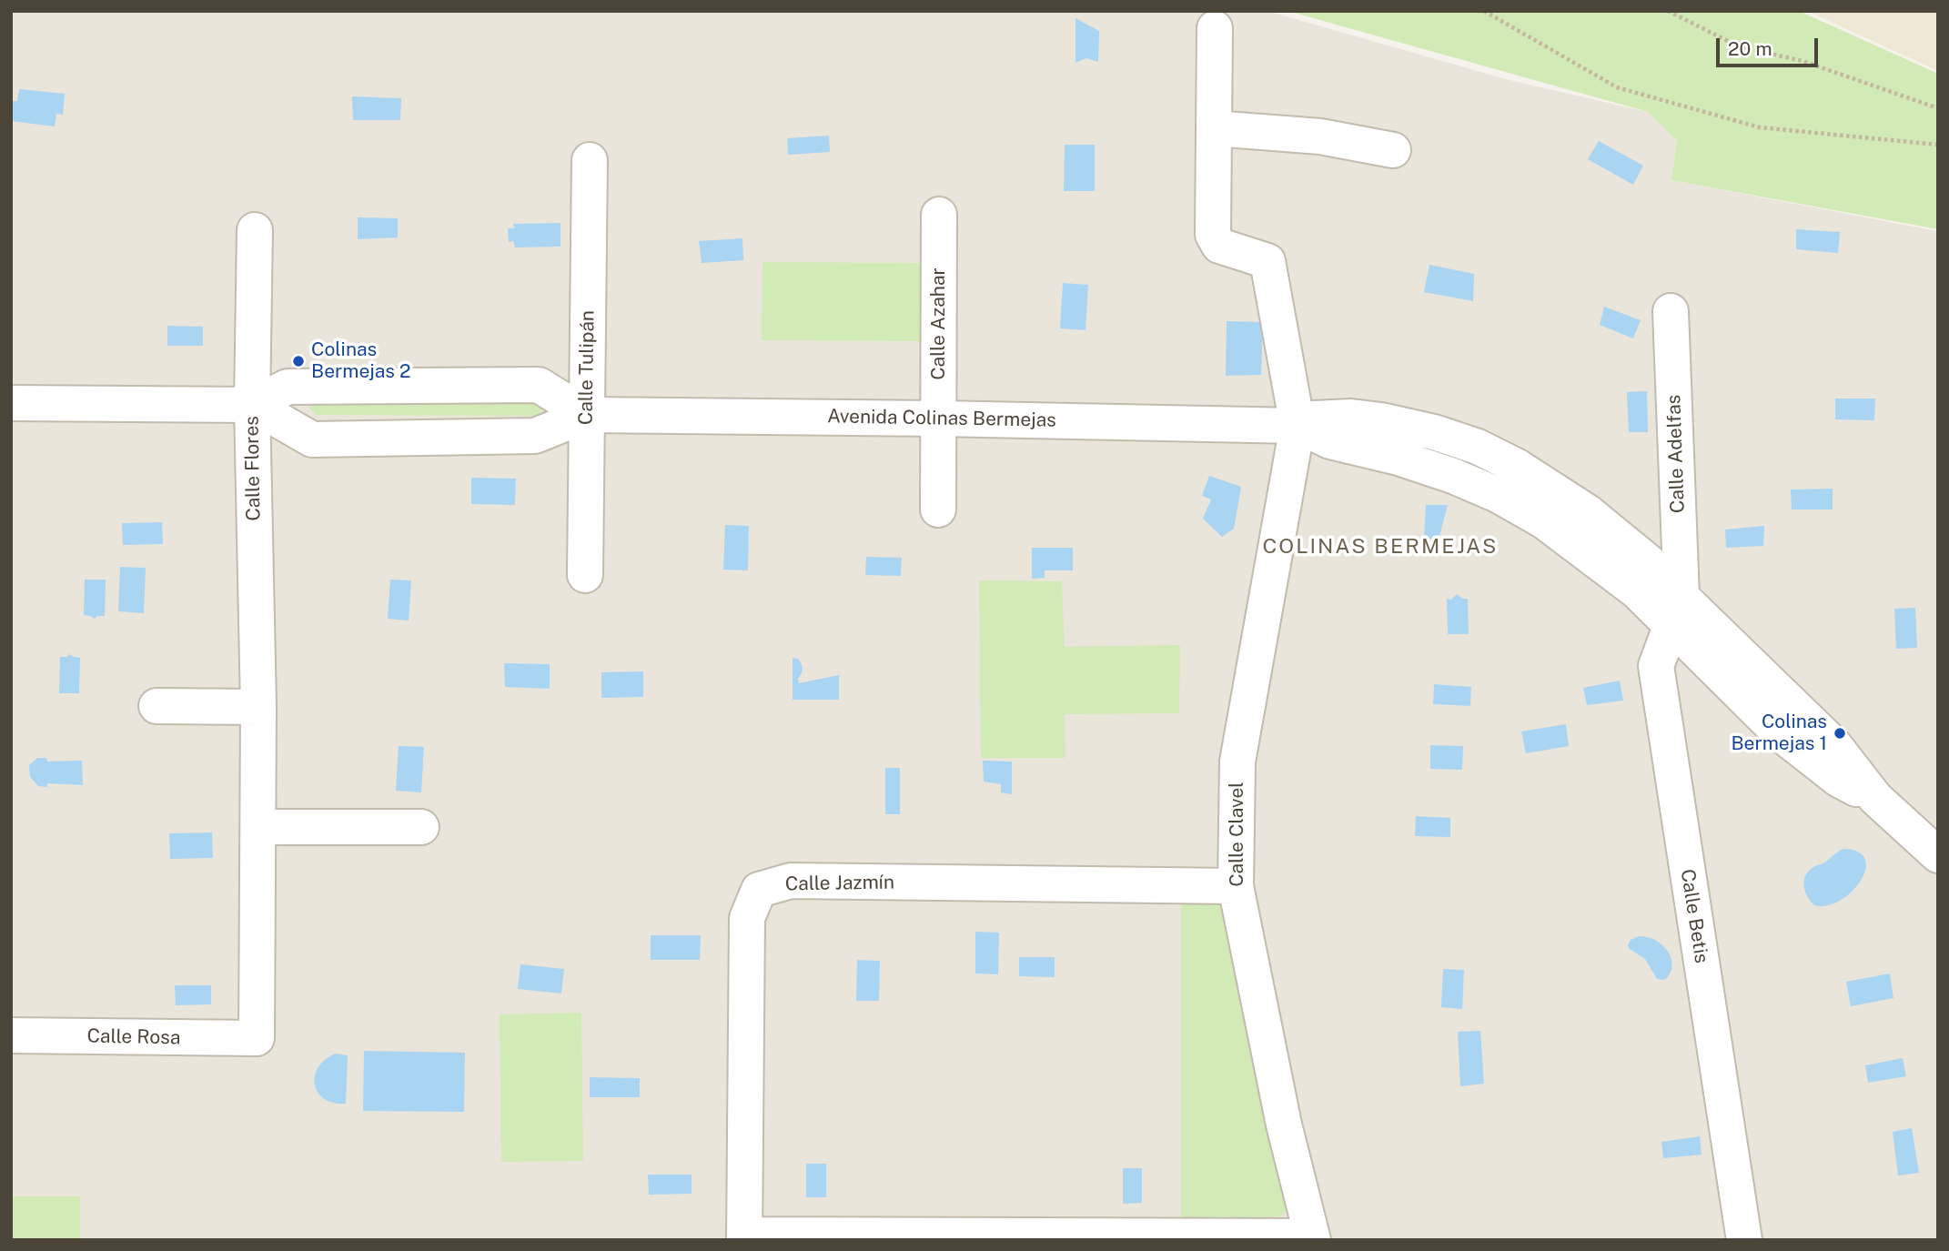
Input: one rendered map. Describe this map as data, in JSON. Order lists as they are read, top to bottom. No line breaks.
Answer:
{"streets":{"street":["Calle Azahar","Calle Tulipán","Avenida Colinas Bermejas","Calle Adelfas","Calle Flores","Calle Clavel","Calle Jazmín","Calle Betis","Calle Rosa"]},"crossings":[["Calle Azahar","Avenida Colinas Bermejas"],["Calle Tulipán","Avenida Colinas Bermejas"],["Avenida Colinas Bermejas","Calle Adelfas"],["Avenida Colinas Bermejas","Calle Flores"],["Avenida Colinas Bermejas","Calle Clavel"],["Avenida Colinas Bermejas","Calle Betis"],["Calle Adelfas","Calle Betis"],["Calle Flores","Calle Rosa"],["Calle Clavel","Calle Jazmín"]],"districts":["COLINAS BERMEJAS"],"places":["Colinas Bermejas 2","Colinas Bermejas 1"],"scale_bar":"20 m"}
